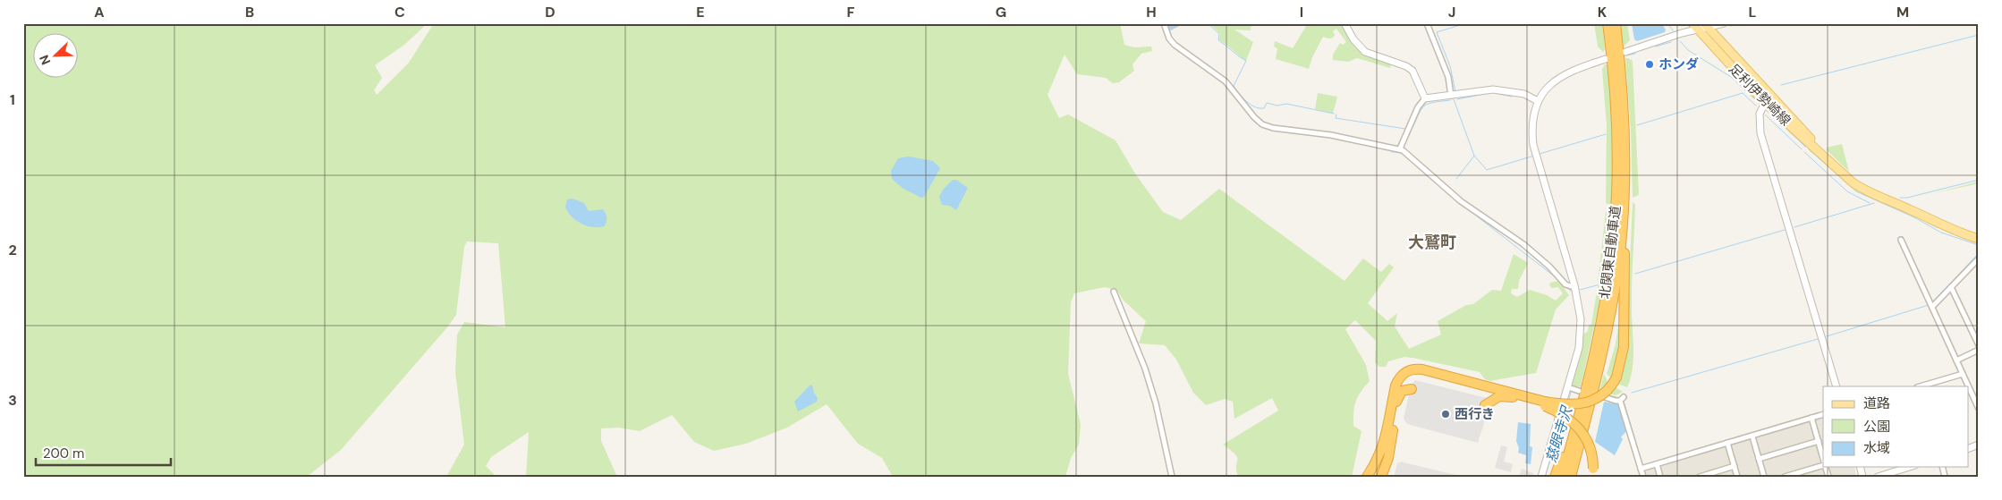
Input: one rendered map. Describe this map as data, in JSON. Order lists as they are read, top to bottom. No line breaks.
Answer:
{"streets":{"highway":["北関東自動車道"],"main road":["足利伊勢崎線"]},"districts":["大鷲町"],"water":["慈眼寺沢"],"places":["ホンダ","西行き"],"legend":["道路","公園","水域"],"scale_bar":"200 m","north":"bottom left","grid":{"columns":["A","B","C","D","E","F","G","H","I","J","K","L","M"],"rows":["1","2","3"]}}
